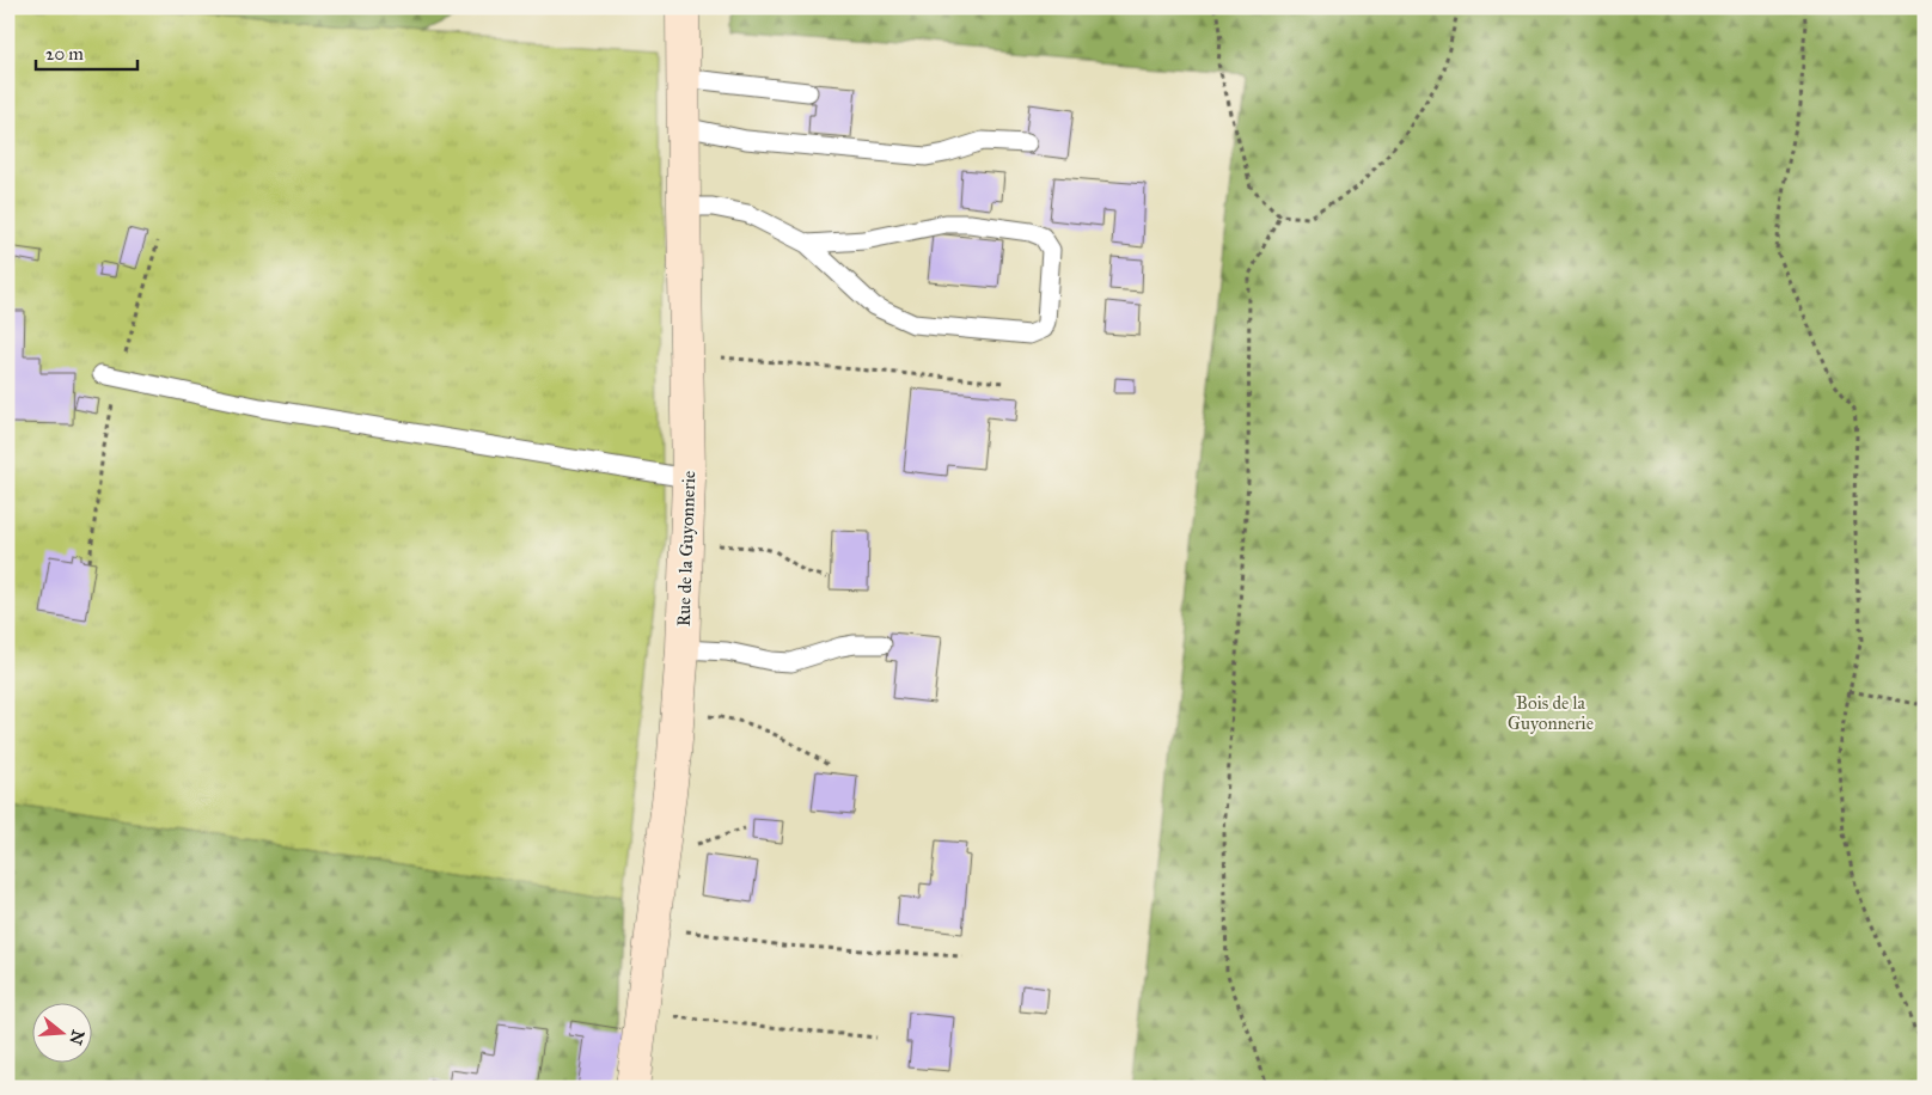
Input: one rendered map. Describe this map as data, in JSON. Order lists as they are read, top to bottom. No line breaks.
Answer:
{"streets":{"street":["Rue de la Guyonnerie"]},"parks":["Bois de la Guyonnerie"],"scale_bar":"20 m","north":"right"}
